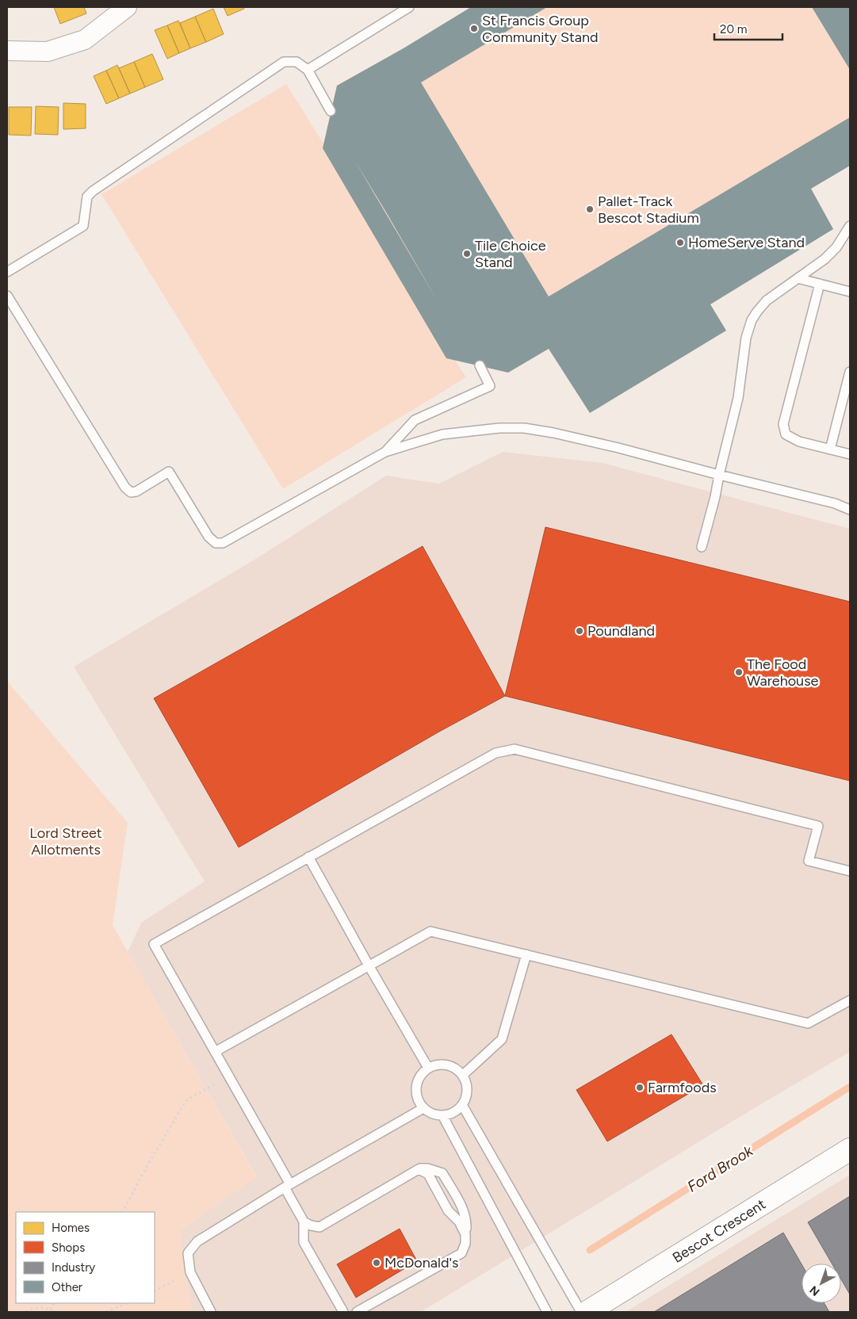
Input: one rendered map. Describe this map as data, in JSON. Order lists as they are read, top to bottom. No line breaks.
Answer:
{"streets":{"street":["Bescot Crescent"]},"water":["Ford Brook"],"parks":["Lord Street Allotments"],"places":["St Francis Group Community Stand","Pallet-Track Bescot Stadium","HomeServe Stand","Tile Choice Stand","Poundland","The Food Warehouse","Farmfoods","McDonald's"],"legend":["Homes","Shops","Industry","Other"],"scale_bar":"20 m","north":"bottom left"}
